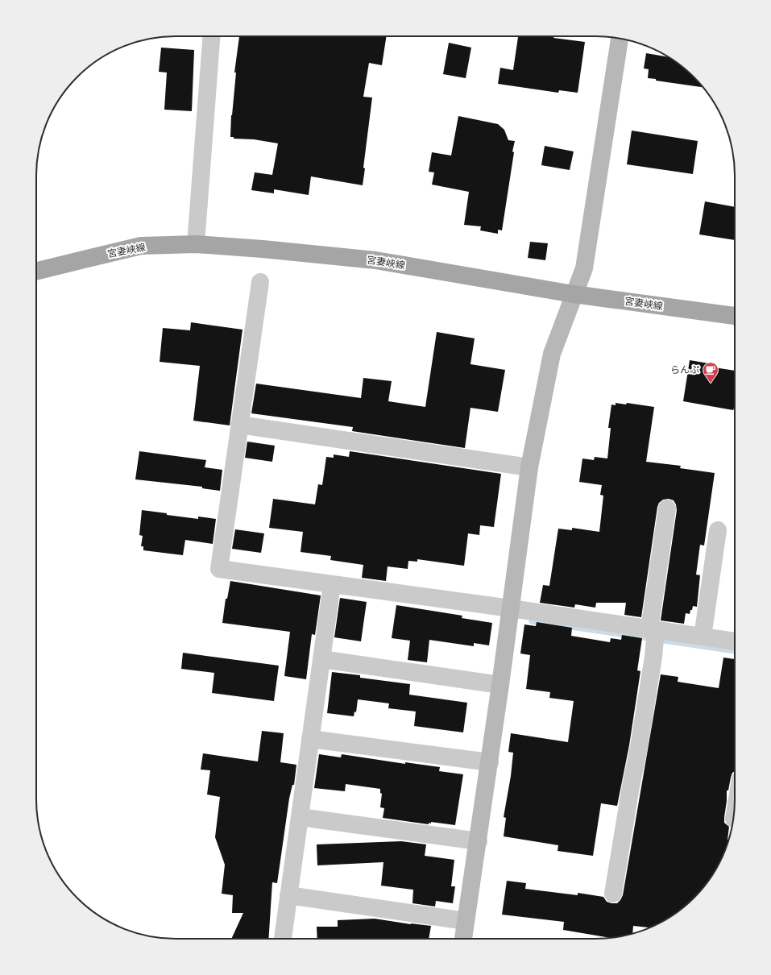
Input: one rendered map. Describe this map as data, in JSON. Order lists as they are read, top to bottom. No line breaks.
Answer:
{"streets":{"main road":["宮妻峡線"]},"places":{"cafe":["らんぷ"]}}
